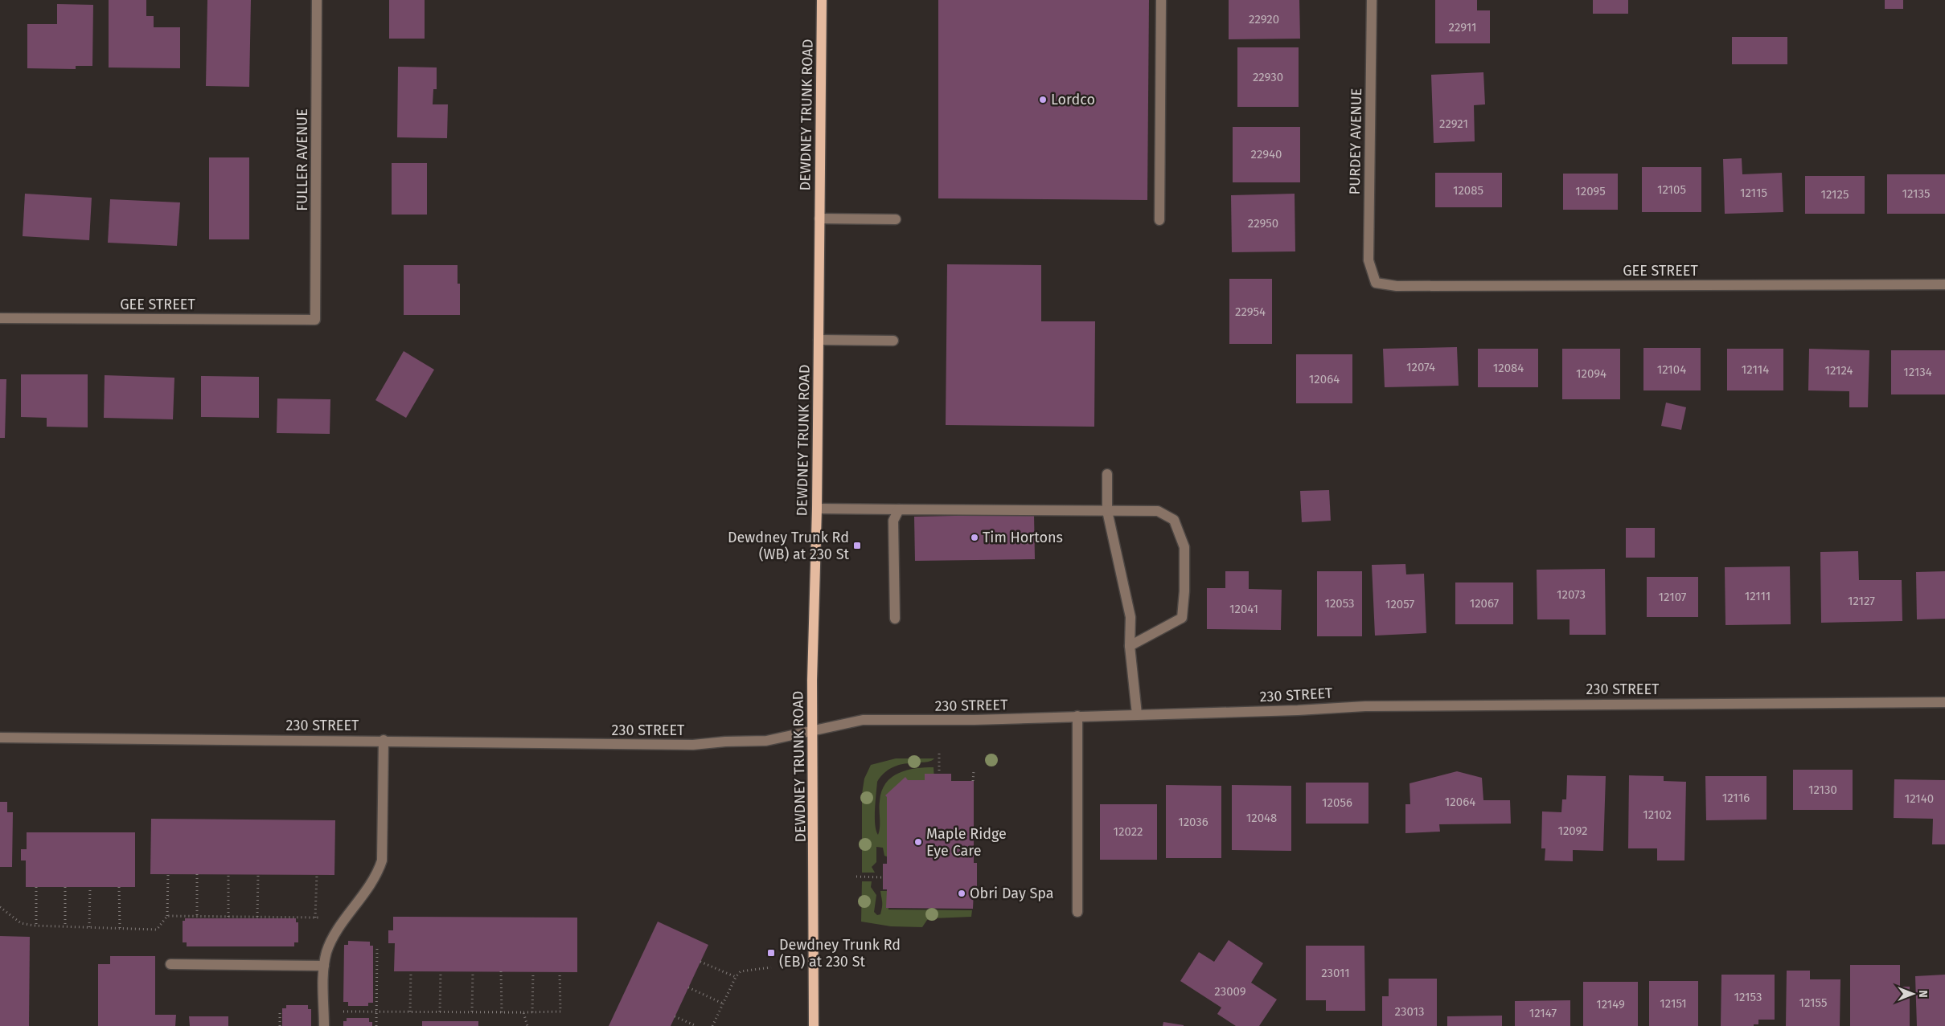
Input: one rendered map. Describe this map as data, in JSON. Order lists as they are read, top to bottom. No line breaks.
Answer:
{"streets":{"main road":["DEWDNEY TRUNK ROAD"],"street":["PURDEY AVENUE","FULLER AVENUE","GEE STREET","230 STREET"]},"crossings":[["DEWDNEY TRUNK ROAD","230 STREET"],["PURDEY AVENUE","GEE STREET"],["FULLER AVENUE","GEE STREET"]],"places":{"other":["Lordco","Tim Hortons","Maple Ridge Eye Care","Obri Day Spa"],"transit":["Dewdney Trunk Rd (WB) at 230 St","Dewdney Trunk Rd (EB) at 230 St"]},"house_numbers":["22920","22911","22930","22921","22940","12105","12085","12095","12115","12135","12125","22950","22954","12074","12084","12104","12114","12124","12134","12094","12064","12073","12111","12107","12127","12053","12067","12057","12041","12130","12116","12140","12064","12056","12102","12048","12036","12092","12022","23011","23009","12153","12155","12151","12149","23013","12147"],"north":"right"}
